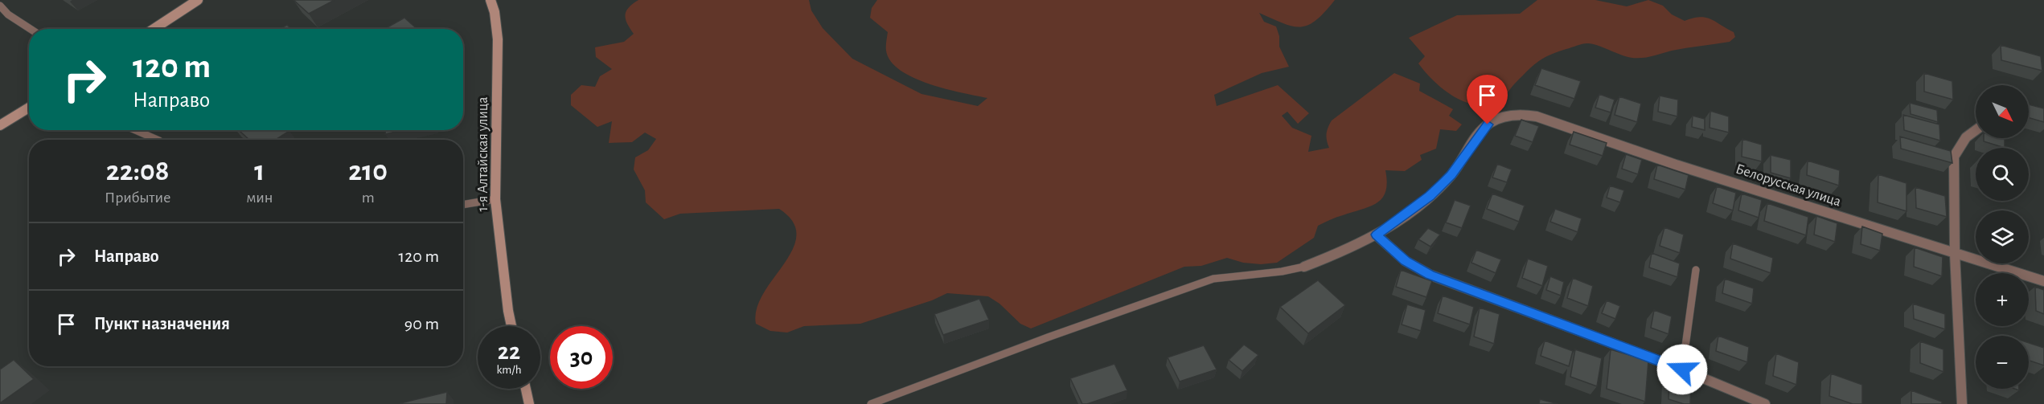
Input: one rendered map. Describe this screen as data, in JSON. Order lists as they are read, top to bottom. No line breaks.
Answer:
{"streets":{"street":["1-я Алтайская улица","Белорусская улица"]},"north":"bottom right","page":{"turn":["120 m","Направо"],"map_buttons":["+","−"],"eta":["22:08","Прибытие","1","мин","210","m"],"list":[{"name":"Направо","value":"120 m"},{"name":"Пункт назначения","value":"90 m"}],"speed":"22 km/h","limit":"30"}}
